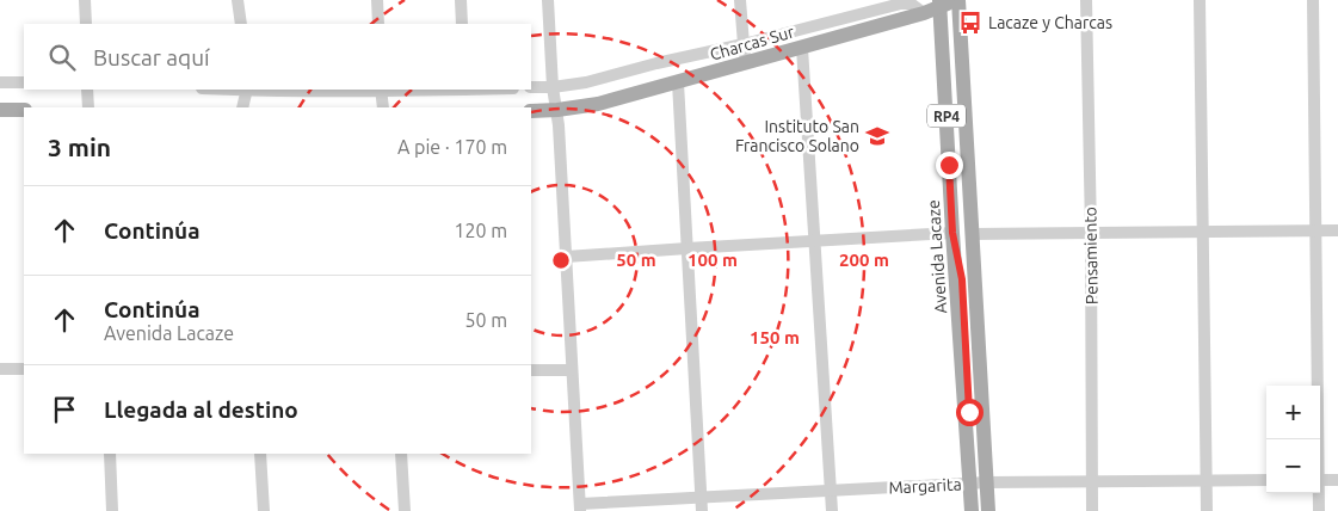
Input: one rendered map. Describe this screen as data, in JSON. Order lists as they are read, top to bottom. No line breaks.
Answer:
{"streets":{"main road":["Charcas Sur","RP4","Avenida Lacaze"],"street":["Pensamiento","Margarita"]},"crossings":[["Charcas Sur","RP4"],["Charcas Sur","Avenida Lacaze"],["RP4","Margarita"],["Pensamiento","Margarita"],["Avenida Lacaze","Margarita"]],"places":{"bus stop":["Lacaze y Charcas"],"school or university":["Instituto San Francisco Solano"]},"page":{"search":"Buscar aquí","heading":["3 min","A pie · 170 m"],"list":[["Continúa","120 m"],["Continúa","Avenida Lacaze","50 m"],"Llegada al destino"],"map_buttons":["+","−"]},"rings":["50 m","100 m","200 m","150 m"]}
